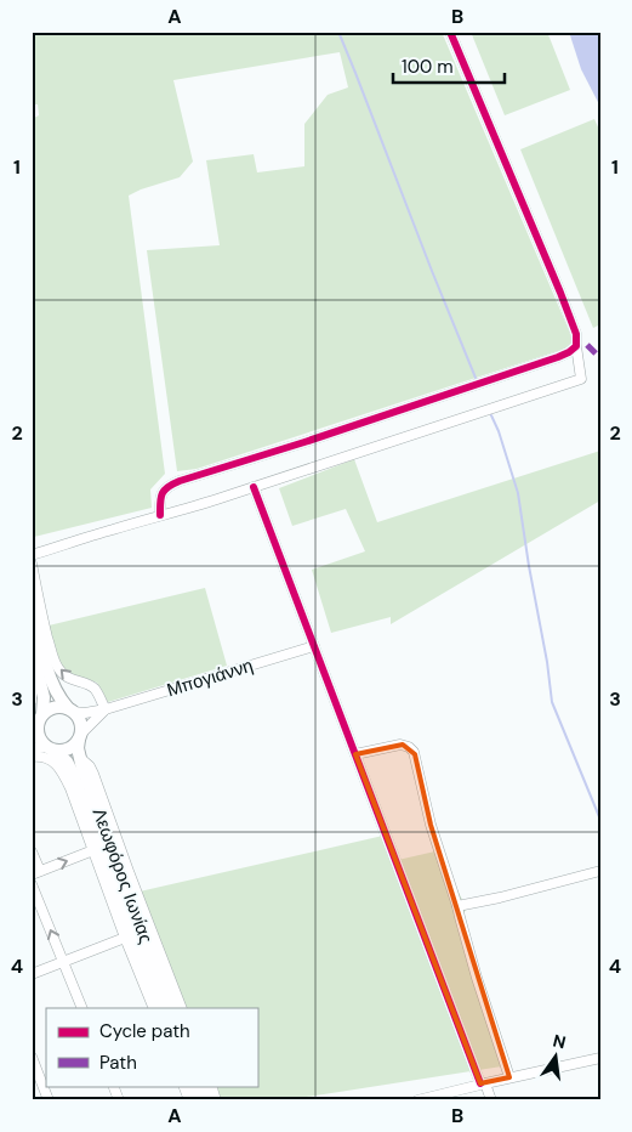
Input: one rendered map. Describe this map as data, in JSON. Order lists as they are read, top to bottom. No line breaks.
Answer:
{"streets":{"street":["Μπογιάννη","Λεωφόρος Ιωνίας"]},"crossings":[["Μπογιάννη","Λεωφόρος Ιωνίας"]],"legend":["Cycle path","Path"],"scale_bar":"100 m","north":"top","grid":{"columns":["A","B"],"rows":["1","2","3","4"]}}
